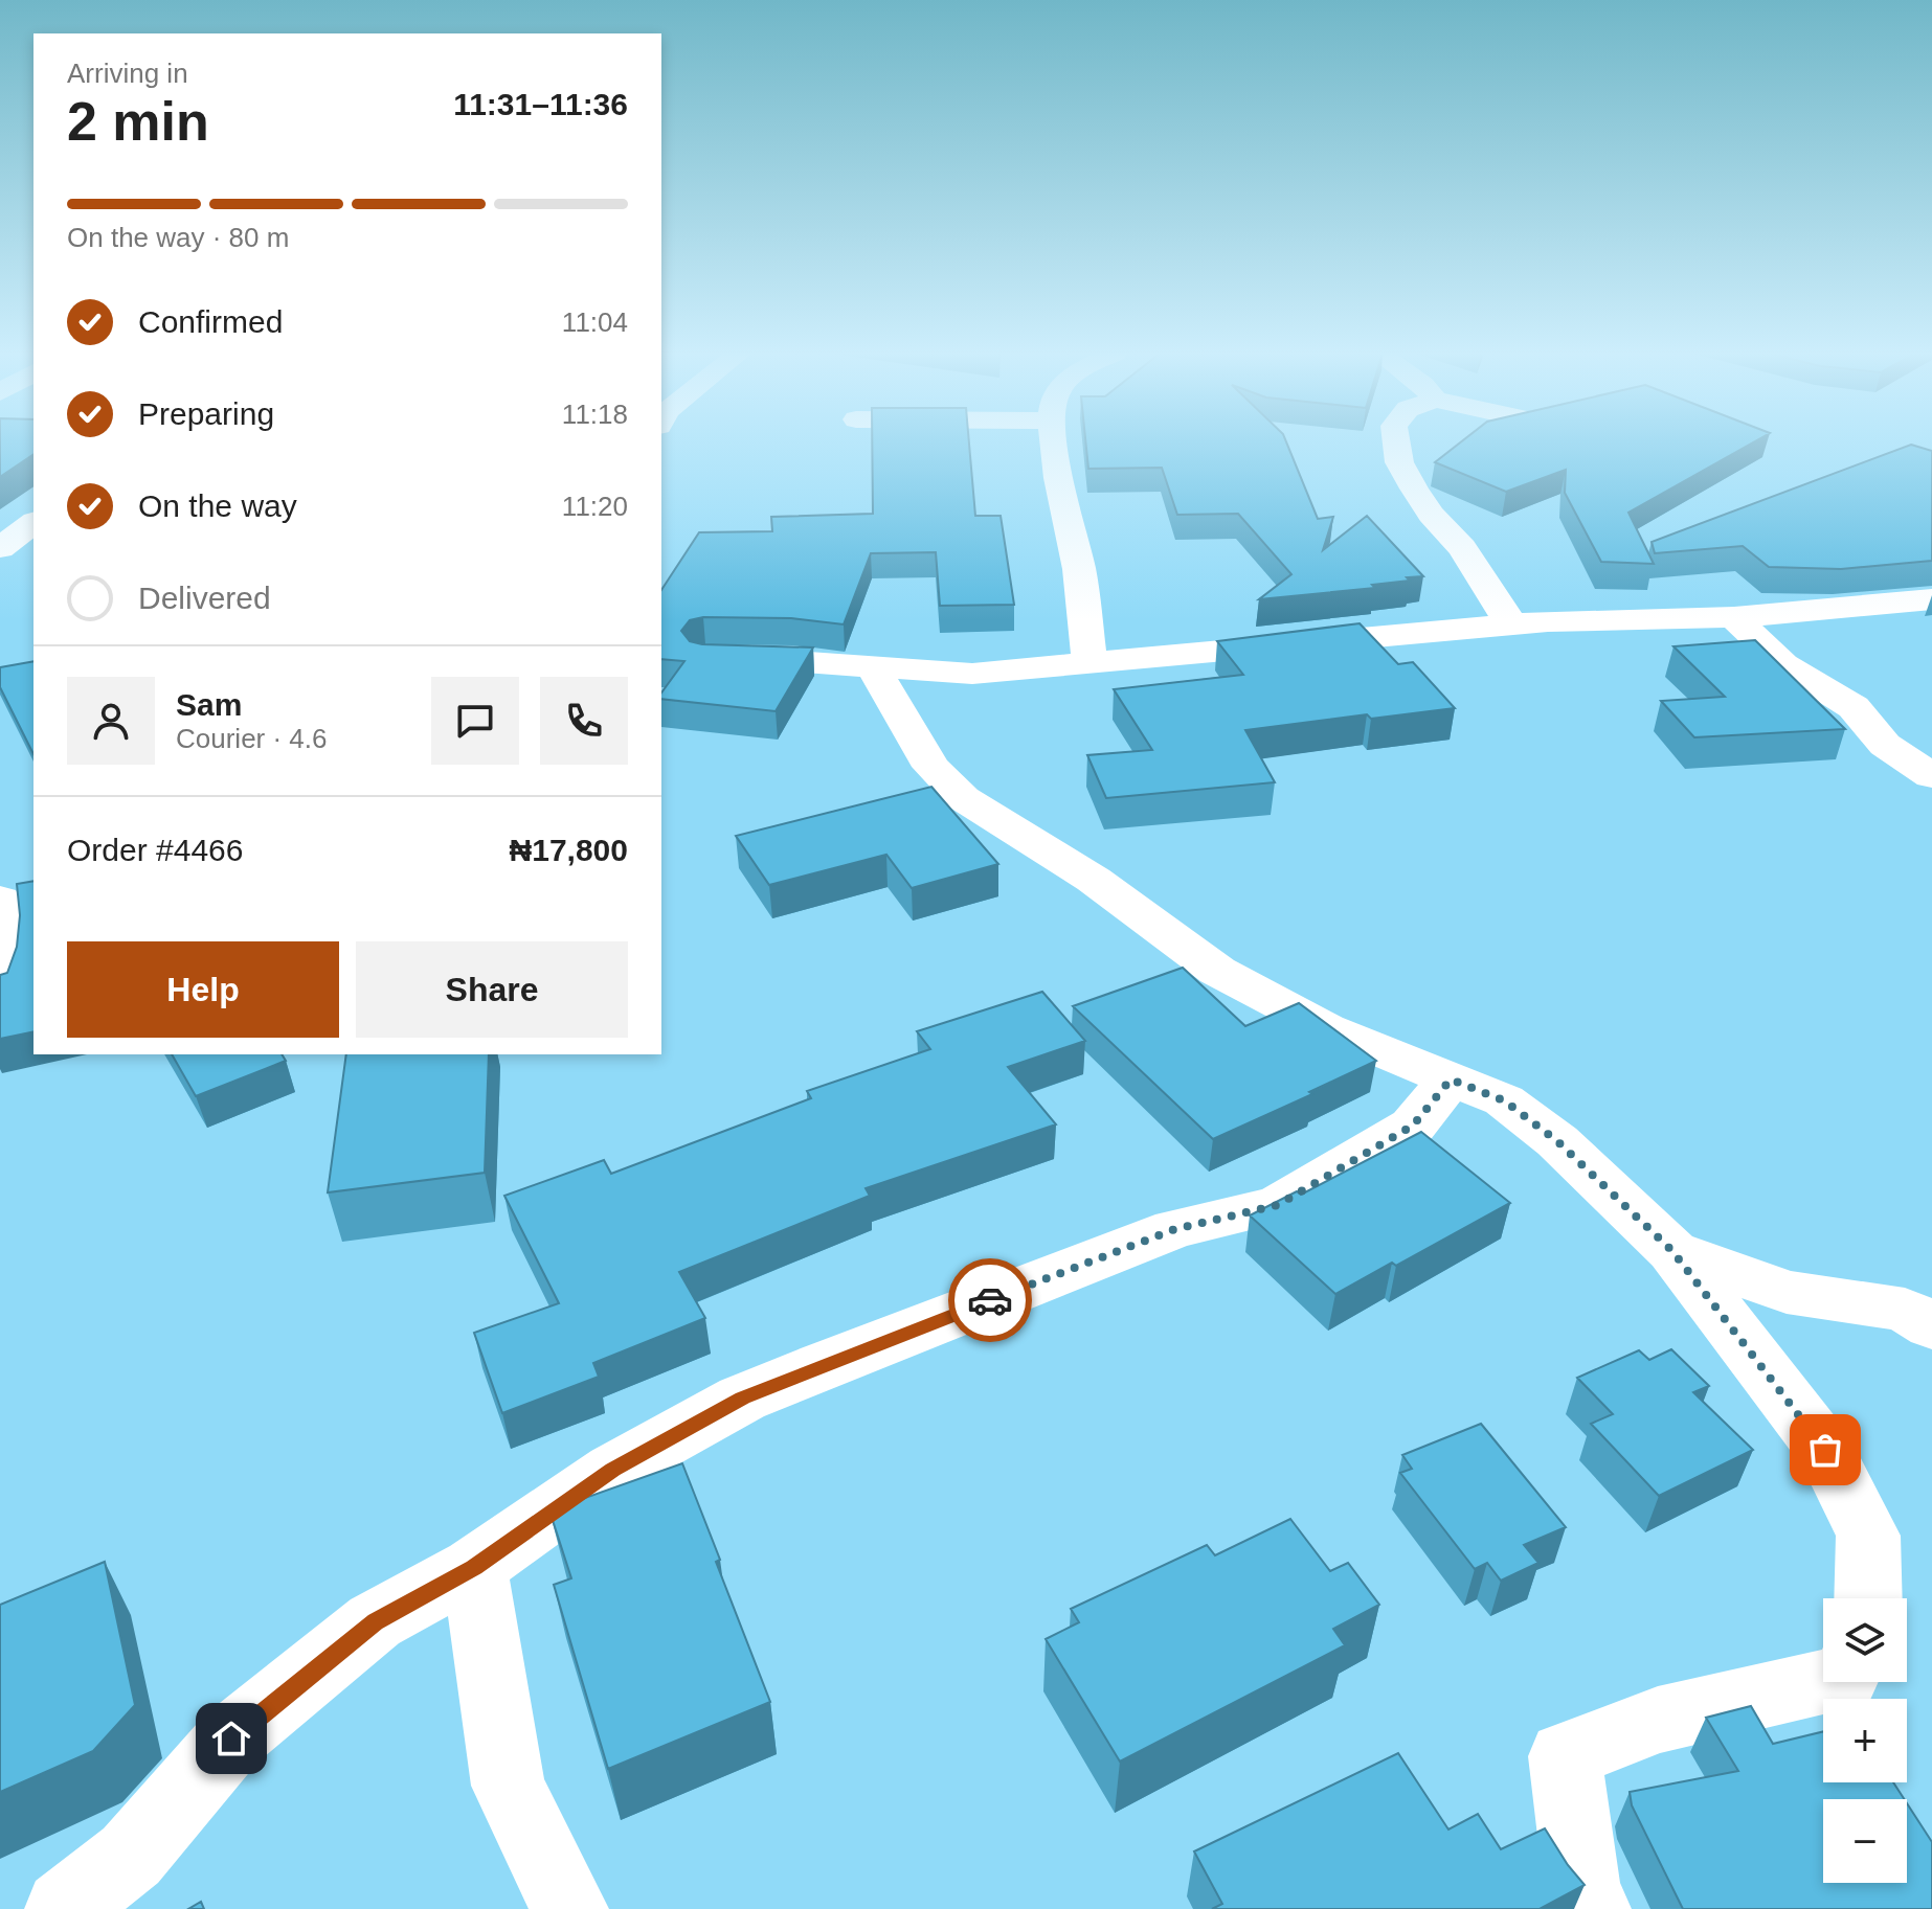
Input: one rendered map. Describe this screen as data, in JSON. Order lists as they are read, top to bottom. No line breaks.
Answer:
{"page":{"heading":["2 min","Arriving in","11:31–11:36"],"panel":["Sam","Courier · 4.6","Order #4466","₦17,800"],"bar":"On the way · 80 m","list":[["Confirmed","11:04"],["Preparing","11:18"],["On the way","11:20"],"Delivered"],"buttons":["Help","Share"],"map_buttons":["+","−"]}}
